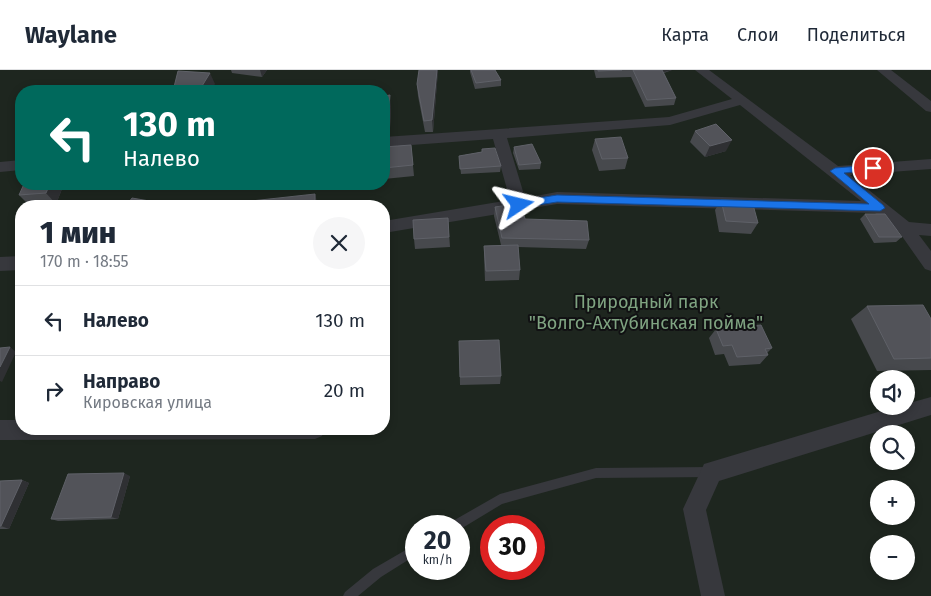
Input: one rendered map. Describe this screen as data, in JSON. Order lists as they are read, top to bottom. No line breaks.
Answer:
{"parks":["Природный парк \"Волго-Ахтубинская пойма\""],"page":{"header":"Waylane","nav":["Карта","Слои","Поделиться"],"turn":["130 m","Налево"],"heading":["1 мин","170 m · 18:55"],"list":[{"name":"Налево","value":"130 m"},{"name":"Направо","note":"Кировская улица","value":"20 m"}],"map_buttons":["+","−"],"speed":"20 km/h","limit":"30"}}
